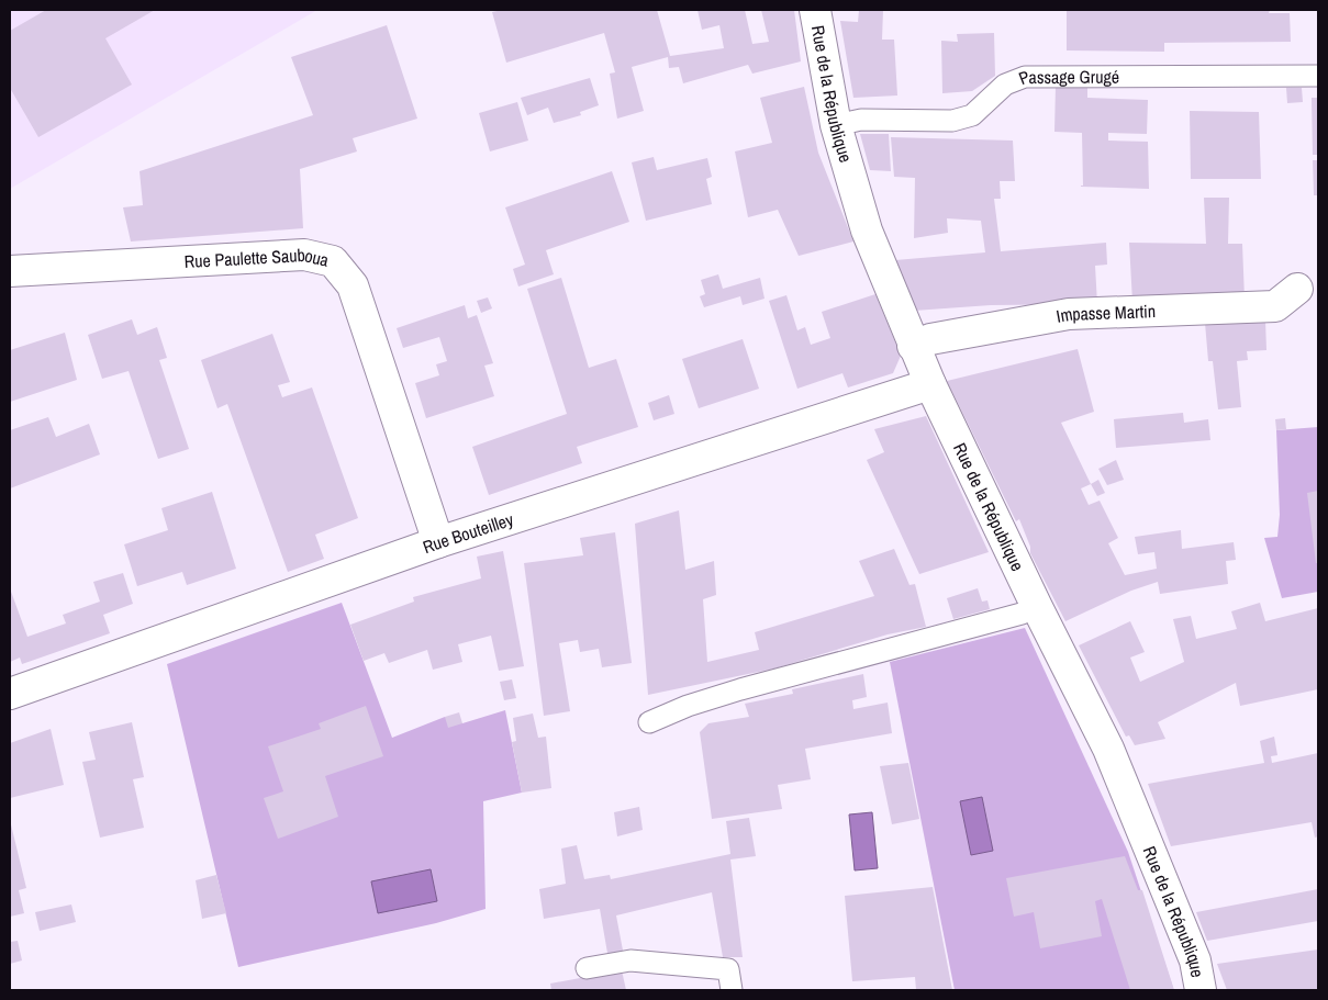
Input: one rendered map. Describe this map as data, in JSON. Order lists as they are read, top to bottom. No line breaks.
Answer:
{"streets":{"street":["Rue de la République","Rue Paulette Sauboua","Impasse Martin","Rue Bouteilley"],"lane":["Passage Grugé"]},"crossings":[["Passage Grugé","Rue de la République"],["Rue de la République","Impasse Martin"],["Rue de la République","Rue Bouteilley"],["Rue Paulette Sauboua","Rue Bouteilley"]]}
